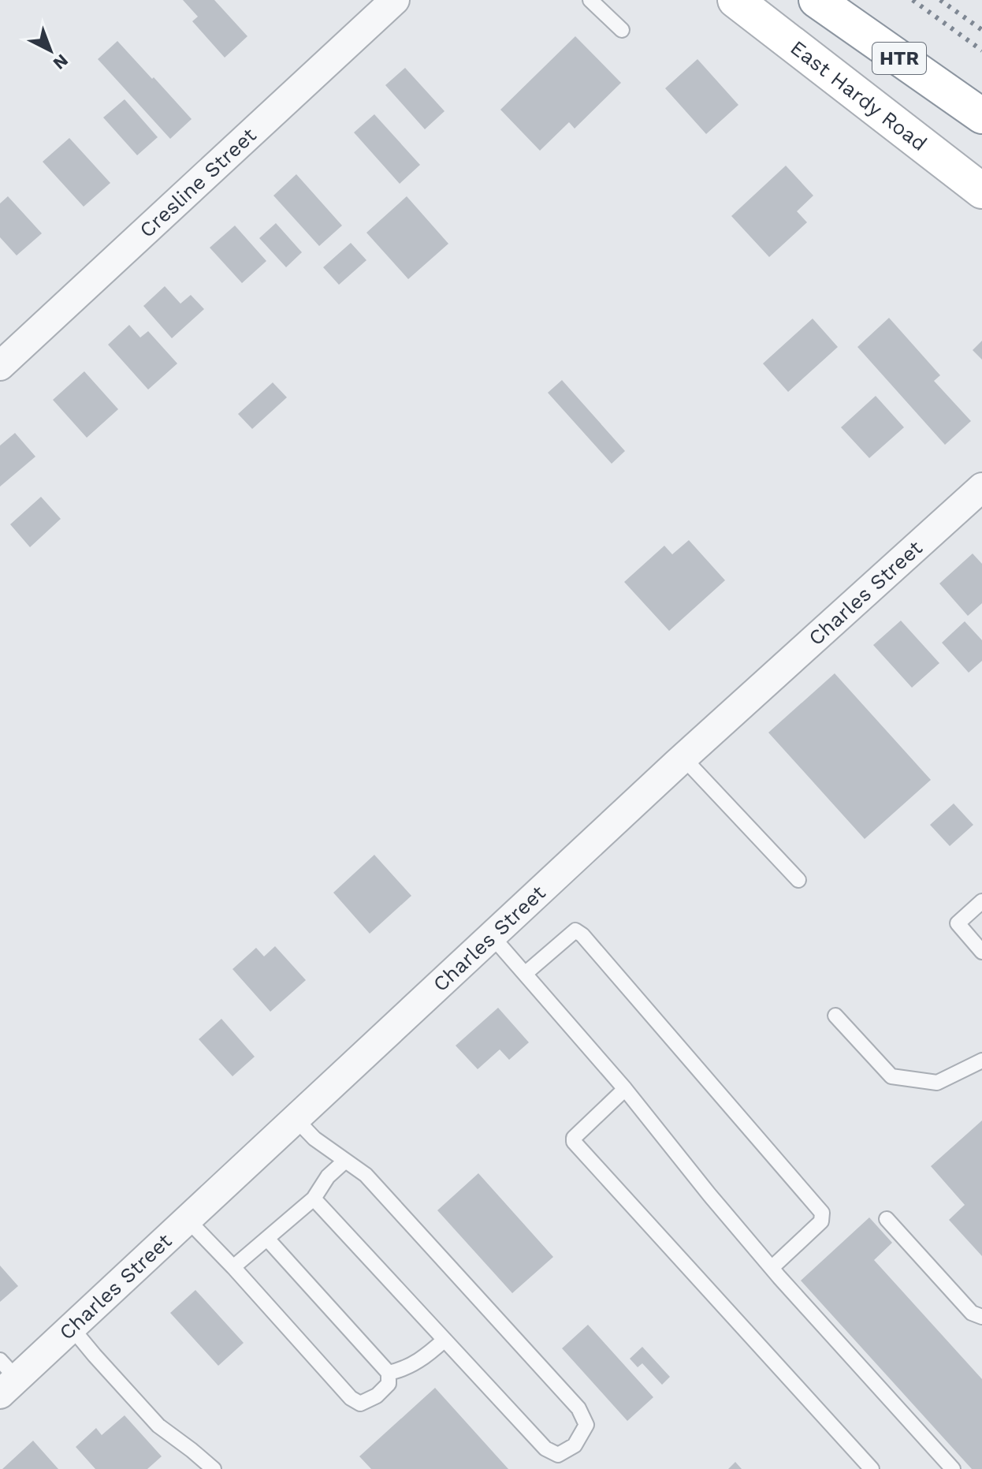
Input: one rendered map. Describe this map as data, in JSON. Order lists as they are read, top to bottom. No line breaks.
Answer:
{"streets":{"main road":["HTR","East Hardy Road"],"street":["Cresline Street","Charles Street"]},"north":"bottom right"}
